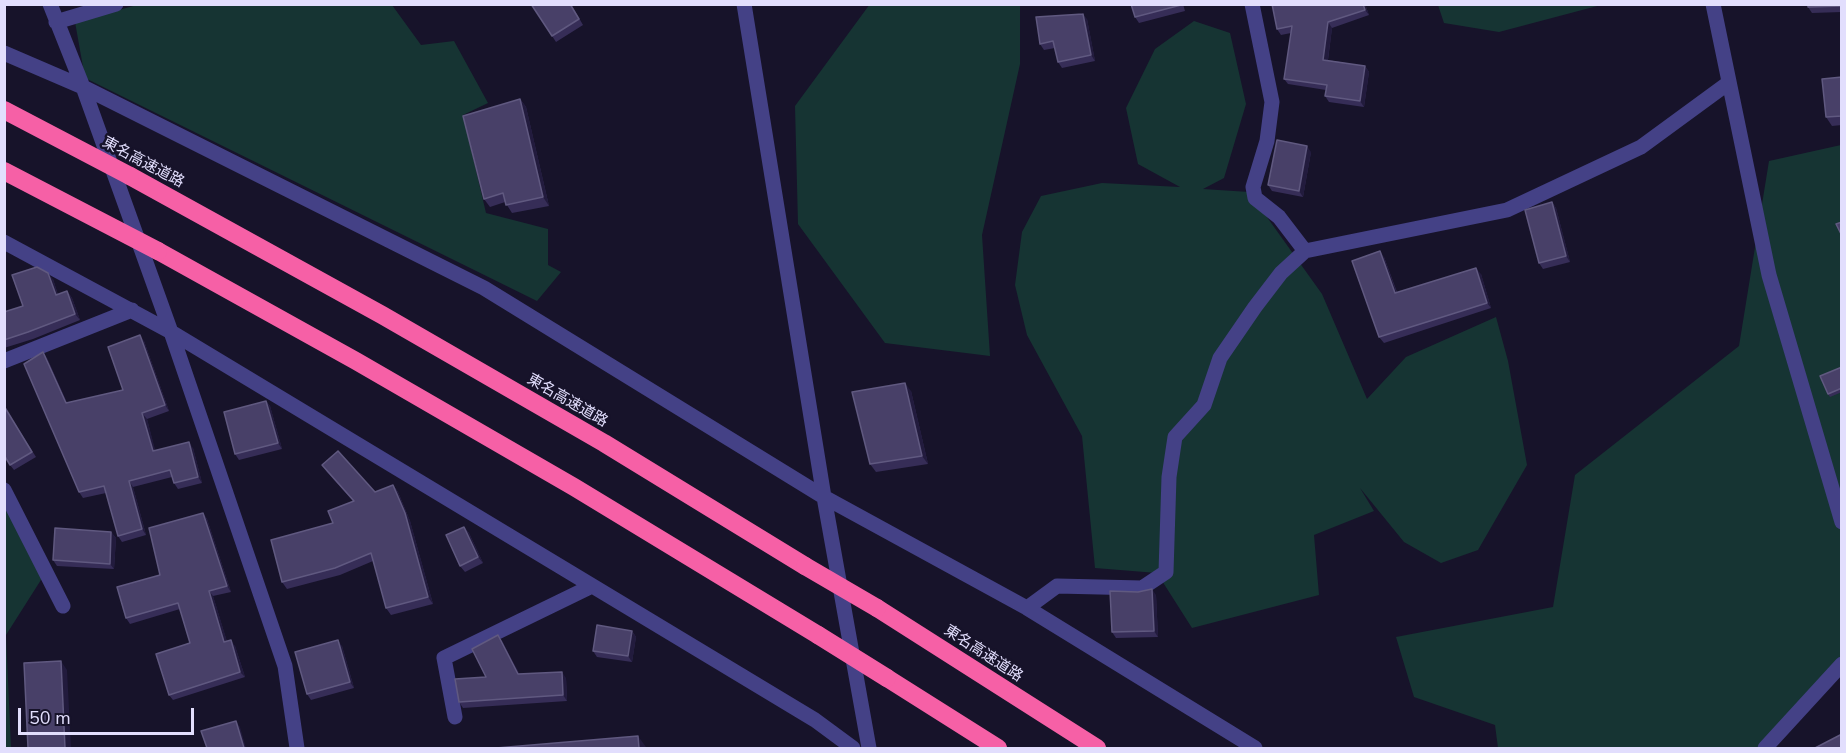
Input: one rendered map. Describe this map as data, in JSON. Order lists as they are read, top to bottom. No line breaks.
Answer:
{"streets":{"highway":["東名高速道路"]},"scale_bar":"50 m"}
